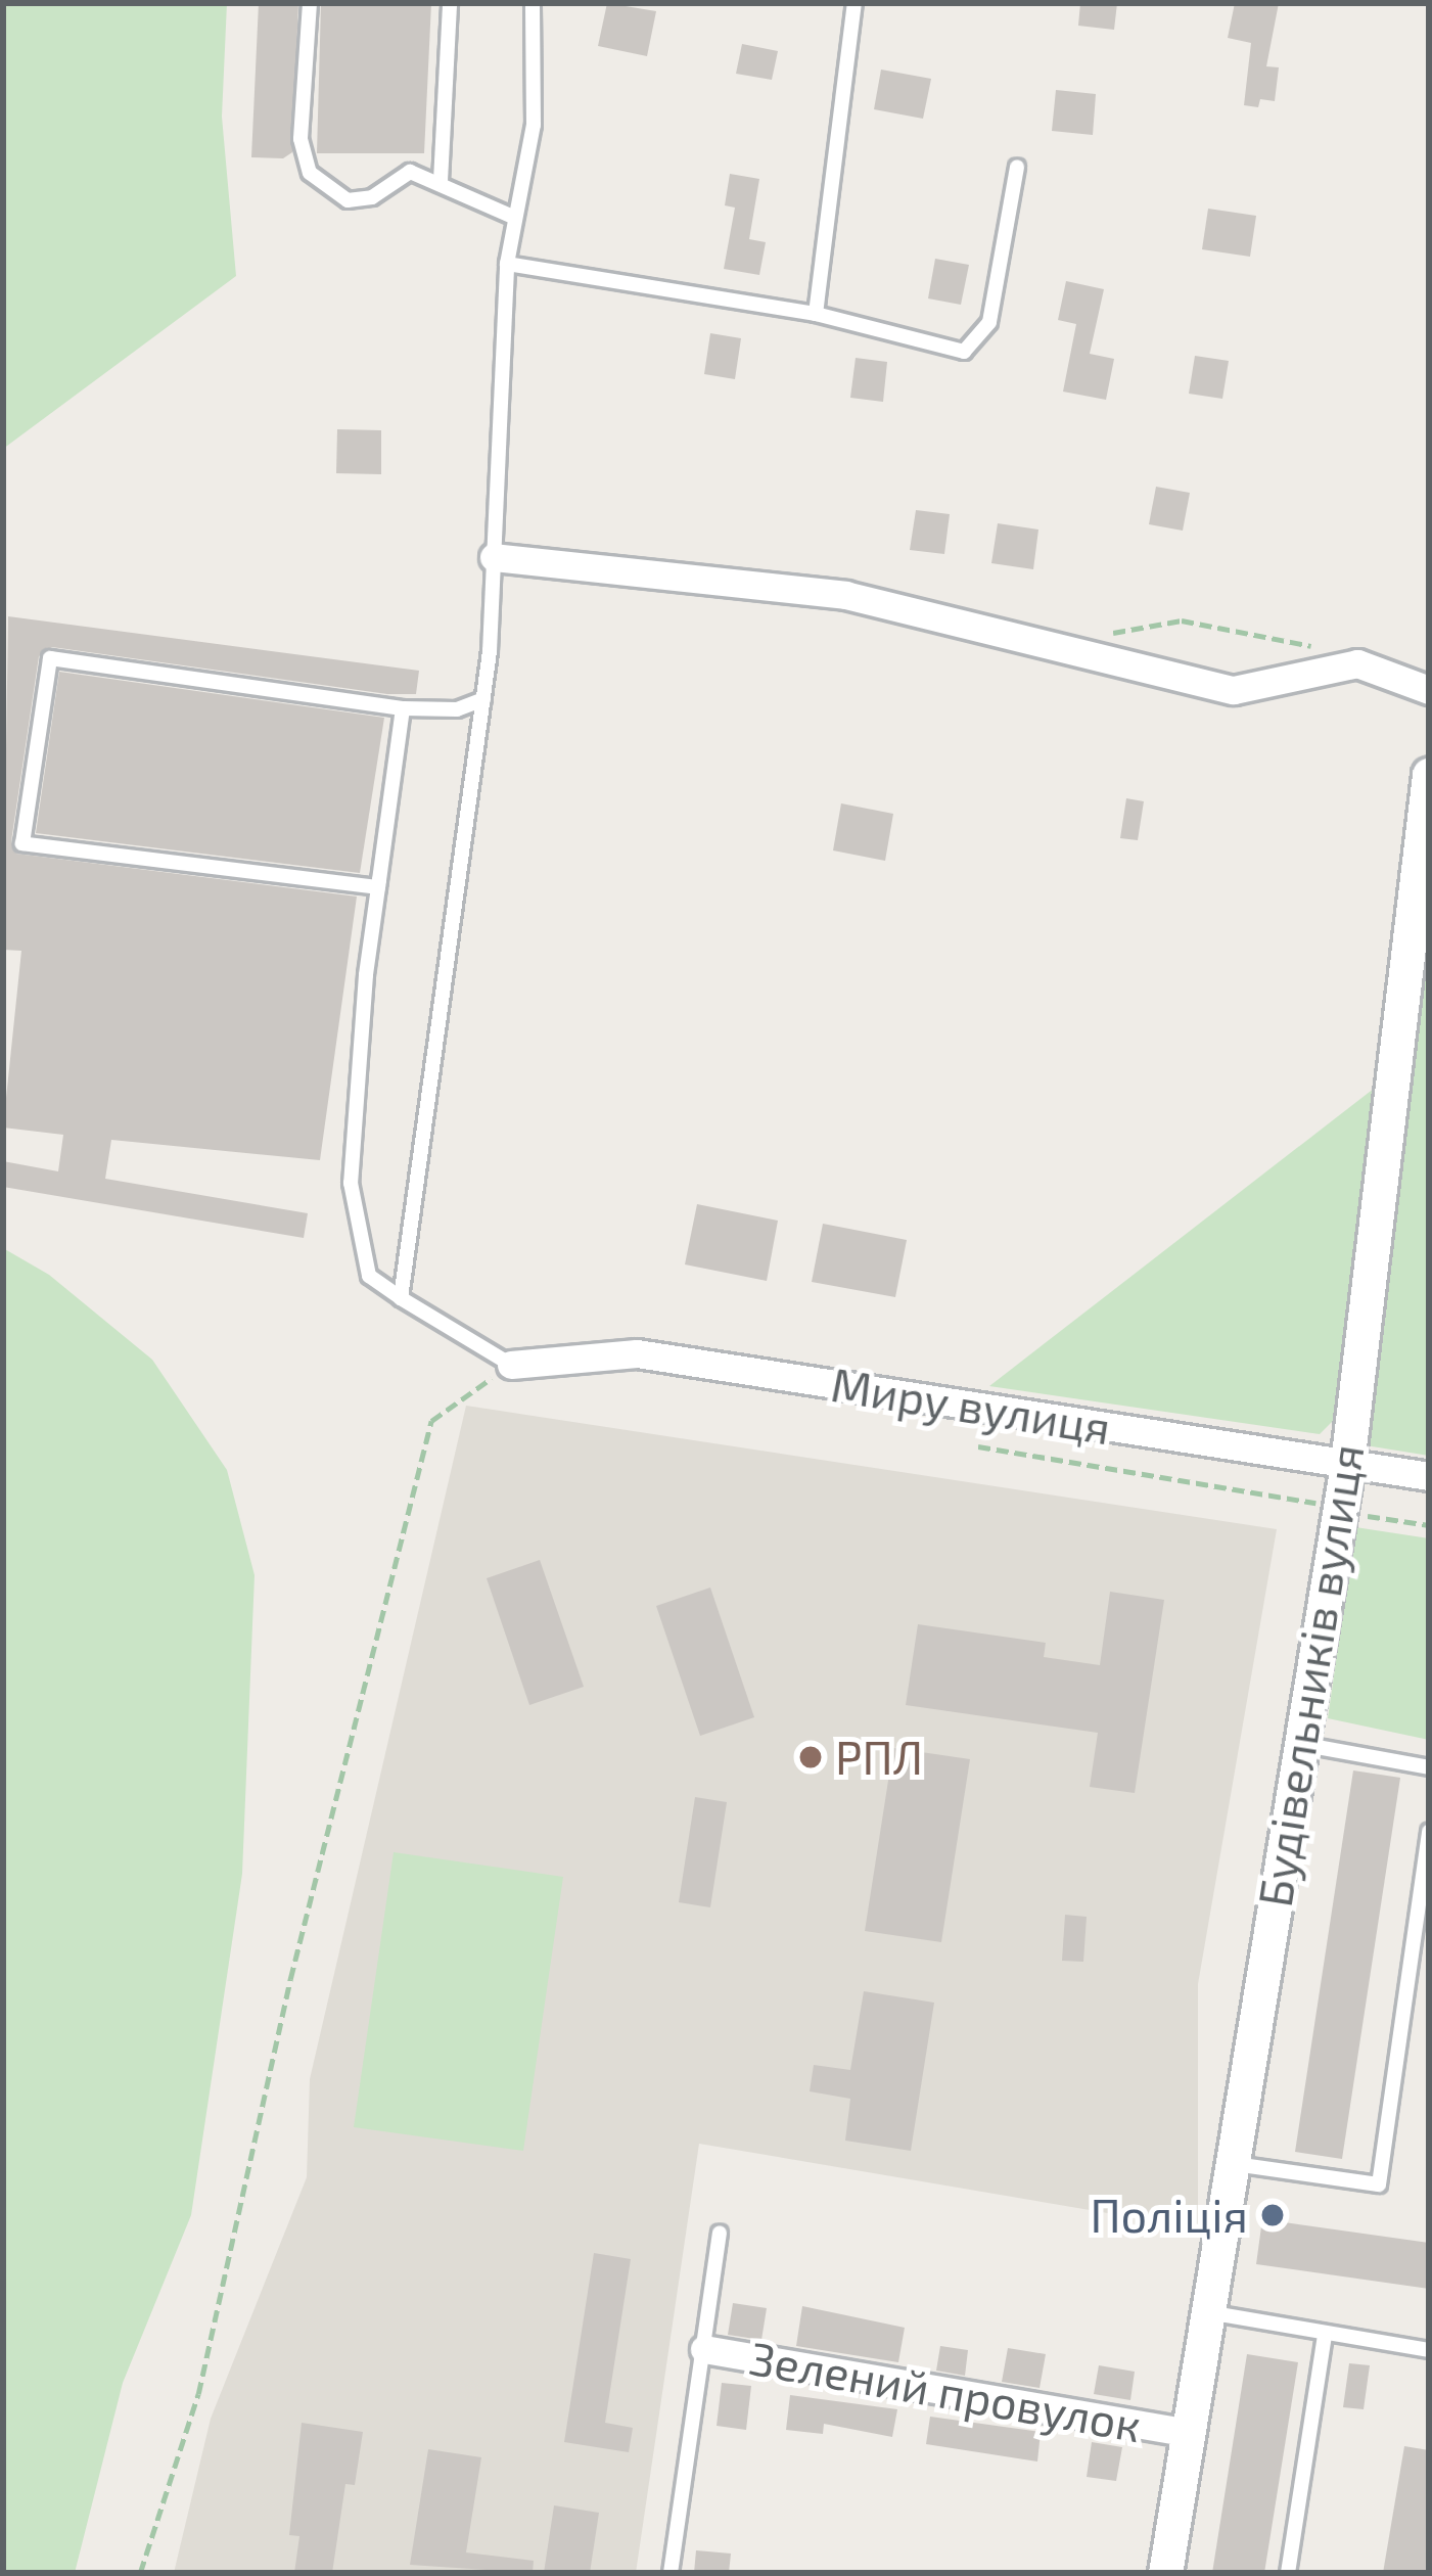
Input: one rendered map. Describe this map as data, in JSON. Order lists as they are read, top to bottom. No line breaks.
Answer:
{"streets":{"street":["Миру вулиця","Будівельників вулиця","Зелений провулок"]},"crossings":[["Миру вулиця","Будівельників вулиця"],["Будівельників вулиця","Зелений провулок"]],"places":["РПЛ","Поліція"]}
